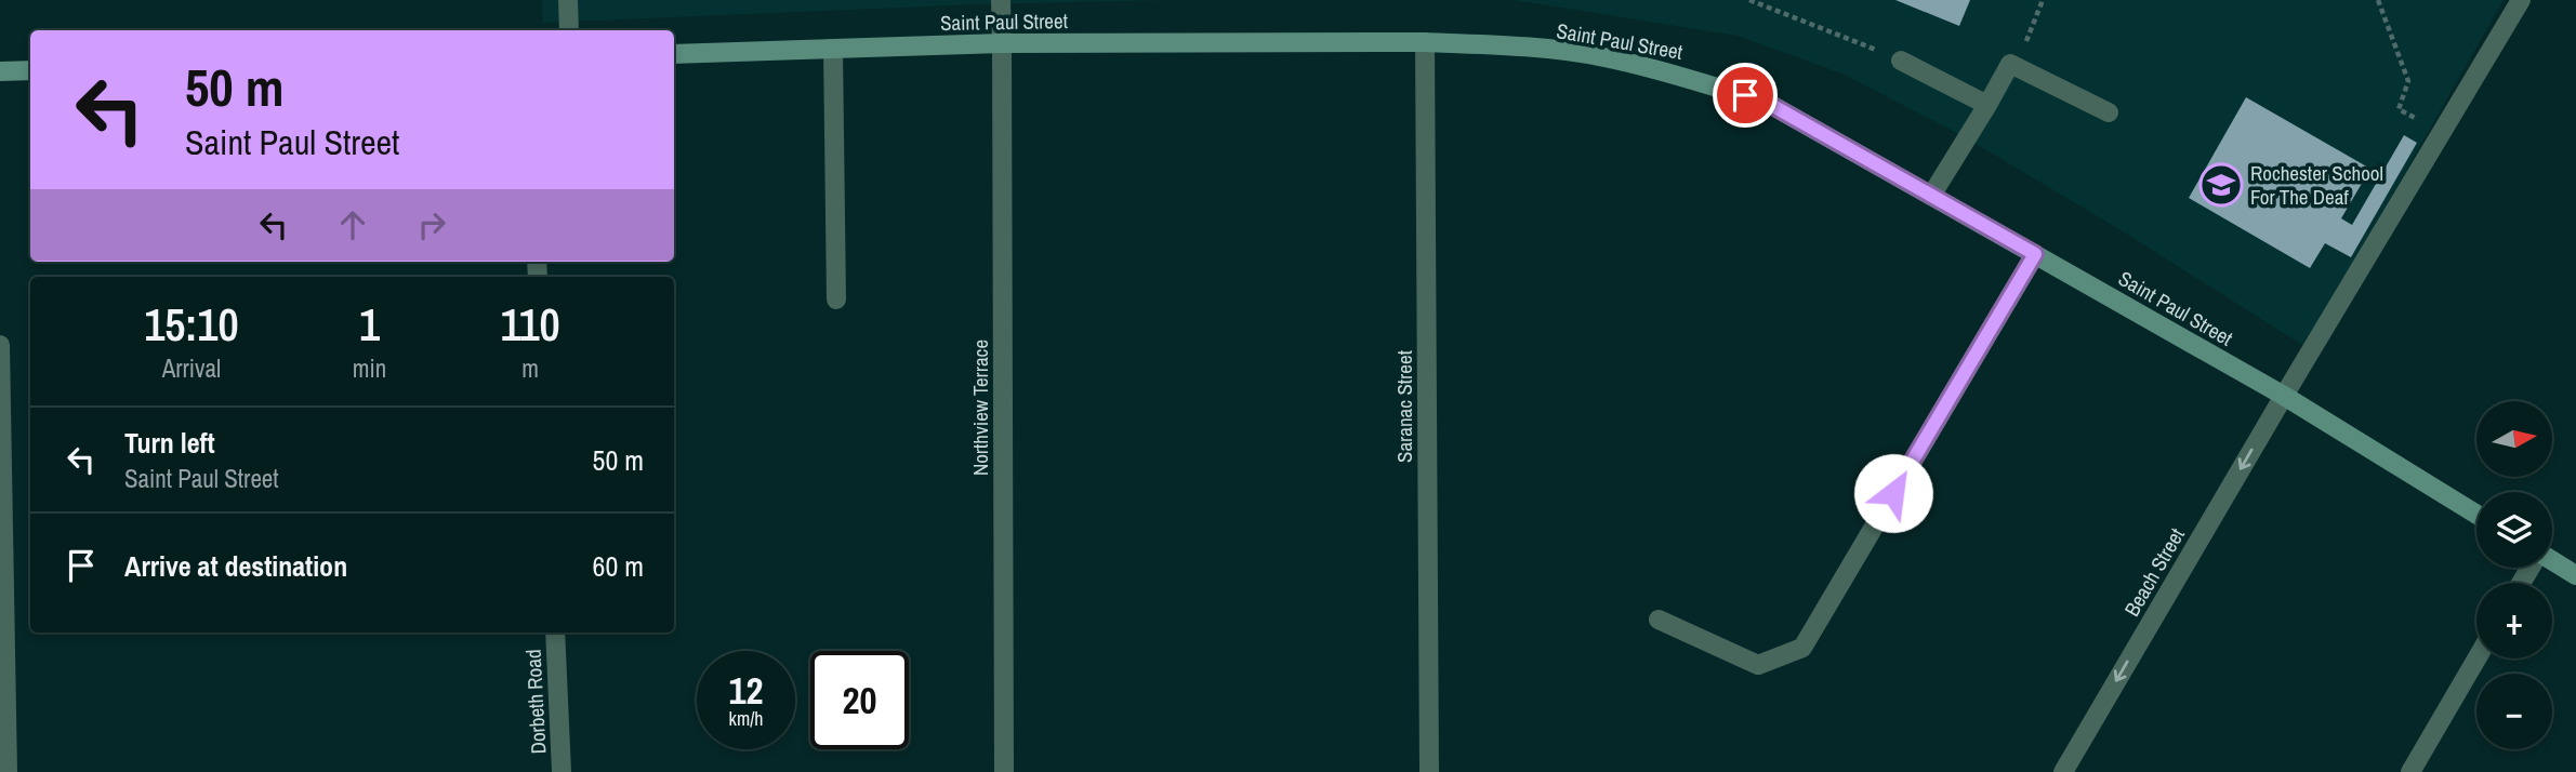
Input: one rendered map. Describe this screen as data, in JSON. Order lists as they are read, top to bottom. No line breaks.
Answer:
{"streets":{"main road":["Saint Paul Street"],"street":["Saranac Street","Northview Terrace","Beach Street","Dorbeth Road"]},"crossings":[["Saint Paul Street","Saranac Street"],["Saint Paul Street","Northview Terrace"],["Saint Paul Street","Beach Street"]],"one_way":["Beach Street"],"places":{"school or university":["Rochester School For The Deaf"]},"north":"right","page":{"turn":["50 m","Saint Paul Street"],"eta":["15:10","Arrival","1","min","110","m"],"map_buttons":["+","−"],"list":[{"name":"Turn left","note":"Saint Paul Street","value":"50 m"},{"name":"Arrive at destination","value":"60 m"}],"speed":"12 km/h","limit":"20"}}
